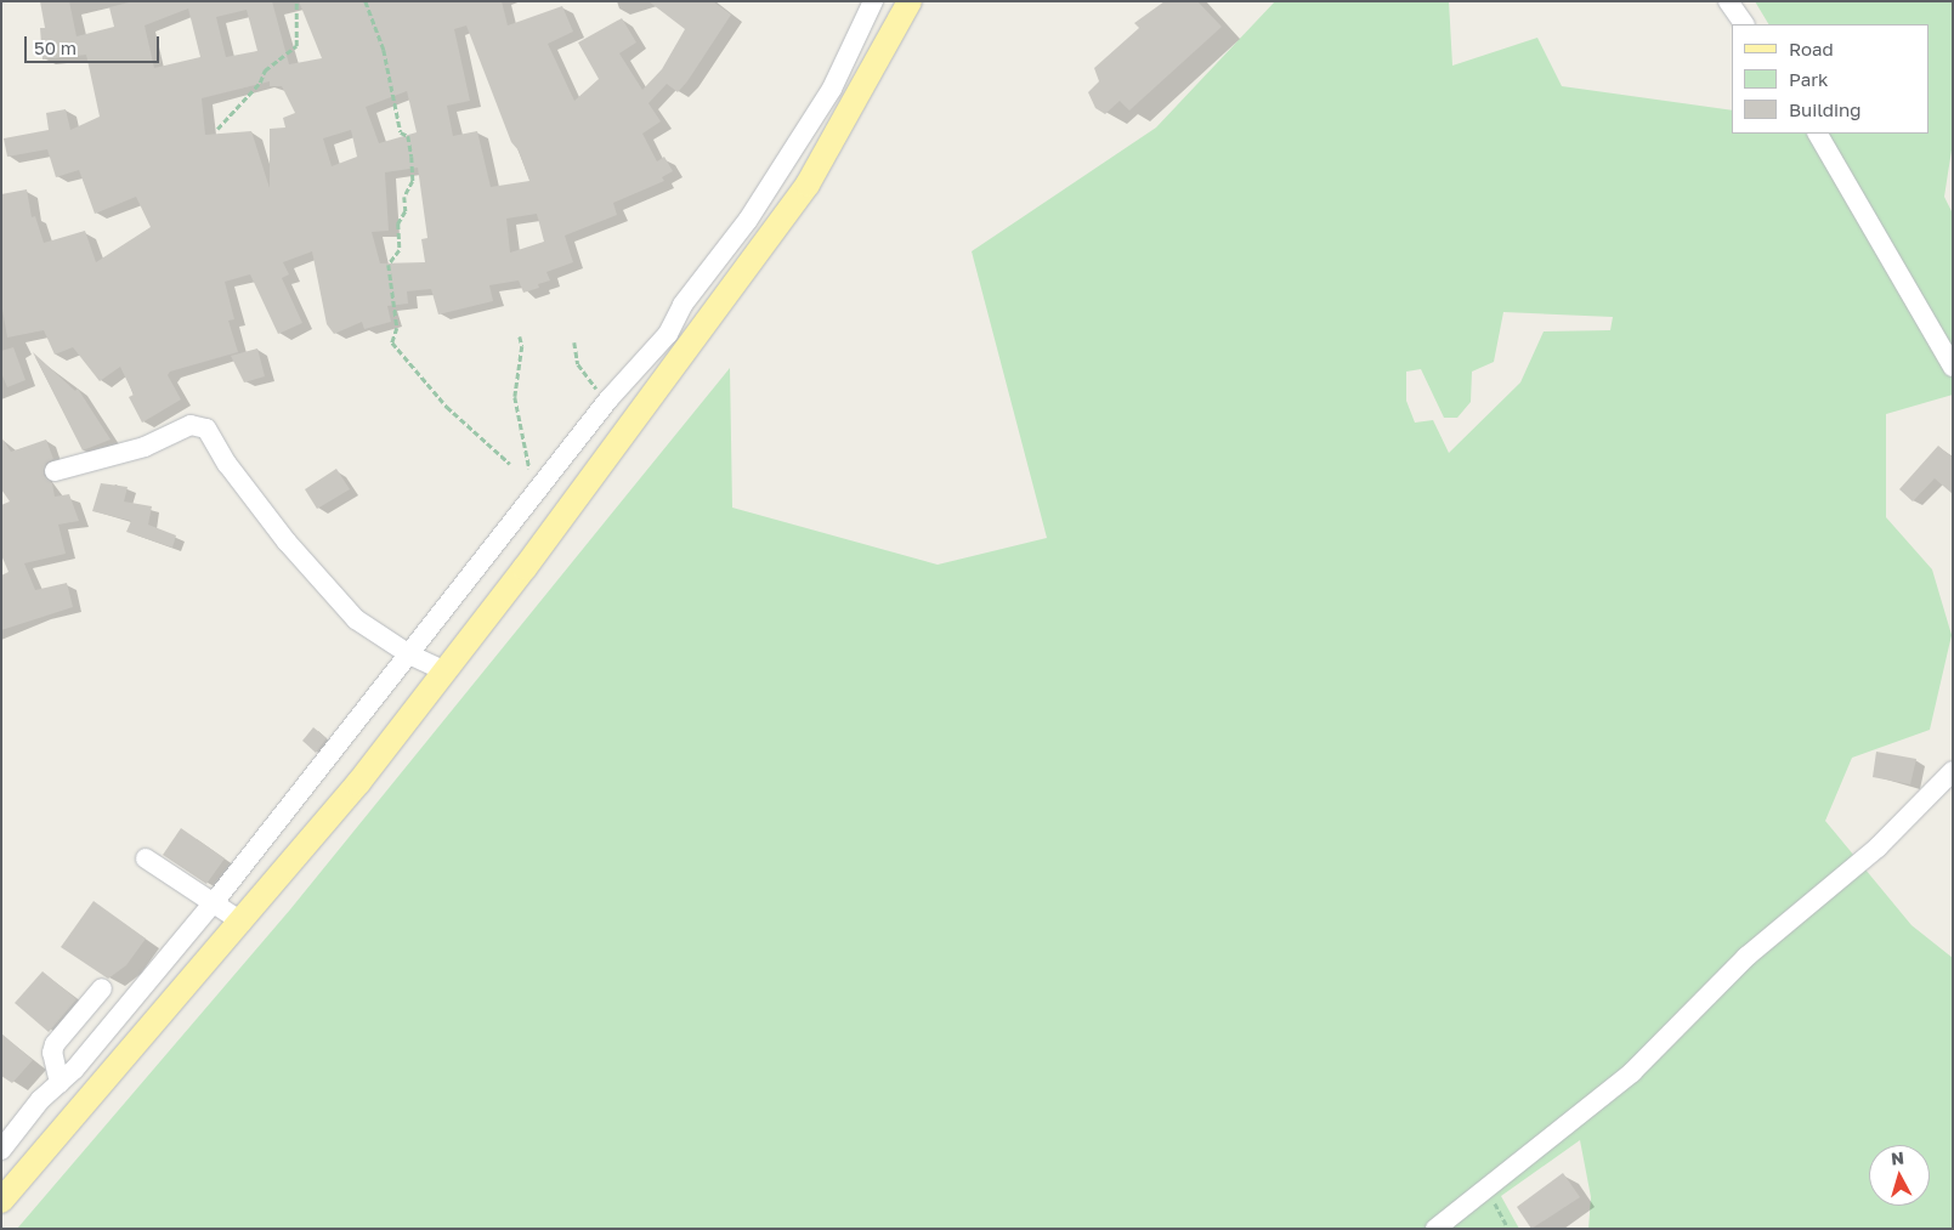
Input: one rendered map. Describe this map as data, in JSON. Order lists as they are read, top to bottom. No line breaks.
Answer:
{"legend":["Road","Park","Building"],"scale_bar":"50 m","north":"top"}
